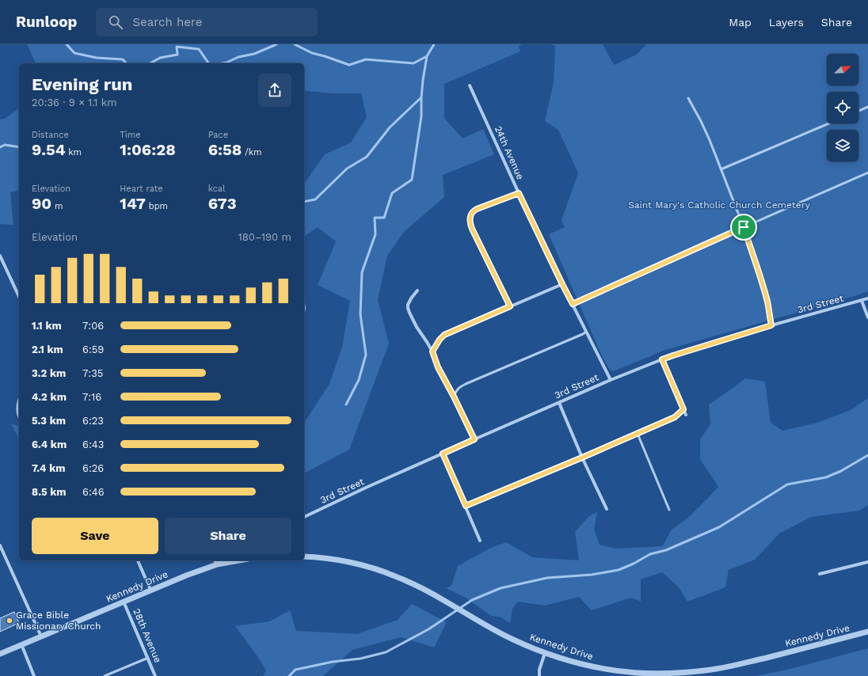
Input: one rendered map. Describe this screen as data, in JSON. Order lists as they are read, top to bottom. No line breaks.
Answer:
{"streets":{"street":["24th Avenue","3rd Street","Kennedy Drive","28th Avenue"]},"crossings":[["24th Avenue","3rd Street"],["Kennedy Drive","28th Avenue"]],"parks":["Saint Mary's Catholic Church Cemetery"],"places":["Grace Bible Missionary Church"],"north":"top right","page":{"header":"Runloop","search":"Search here","nav":["Map","Layers","Share"],"heading":["Evening run","20:36 · 9 × 1.1 km"],"stats":[["Distance","9.54 km"],["Time","1:06:28"],["Pace","6:58 /km"],["Elevation","90 m"],["Heart rate","147 bpm"],["kcal","673"]],"chart":["Elevation","180–190 m"],"list":[{"name":"1.1 km","note":"7:06"},{"name":"2.1 km","note":"6:59"},{"name":"3.2 km","note":"7:35"},{"name":"4.2 km","note":"7:16"},{"name":"5.3 km","note":"6:23"},{"name":"6.4 km","note":"6:43"},{"name":"7.4 km","note":"6:26"},{"name":"8.5 km","note":"6:46"}],"buttons":["Save","Share"]}}
